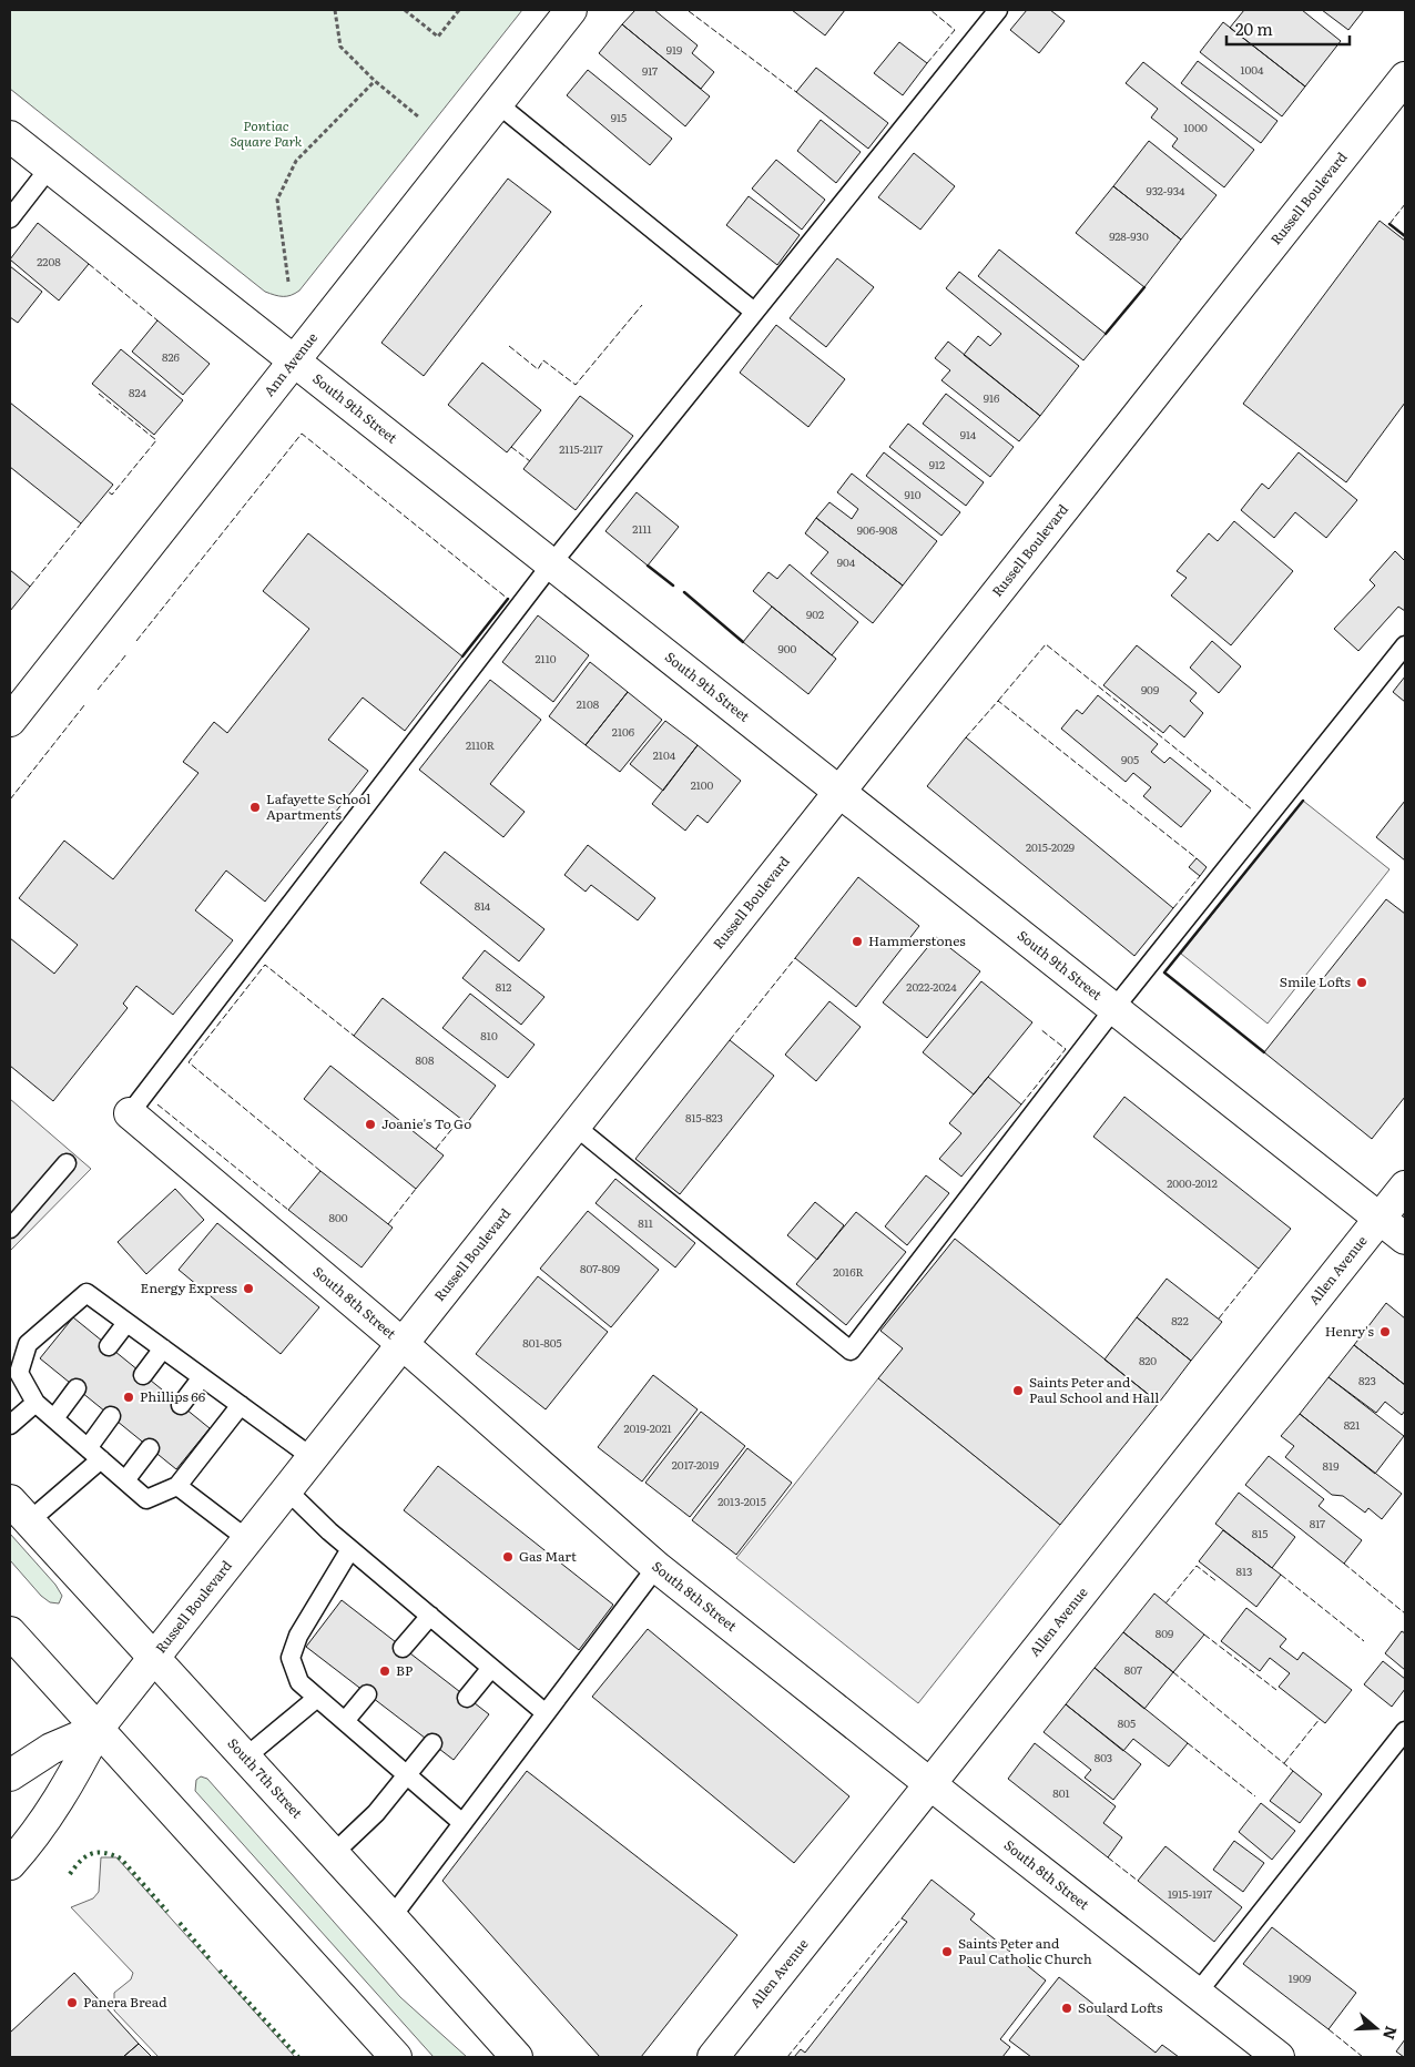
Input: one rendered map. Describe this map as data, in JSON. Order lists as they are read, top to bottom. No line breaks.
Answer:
{"streets":{"street":["Russell Boulevard","Ann Avenue","South 9th Street","Allen Avenue","South 8th Street","South 7th Street"]},"crossings":[["Russell Boulevard","South 9th Street"],["Russell Boulevard","South 8th Street"],["Russell Boulevard","South 7th Street"],["Ann Avenue","South 9th Street"],["South 9th Street","Allen Avenue"],["Allen Avenue","South 8th Street"]],"parks":["Pontiac Square Park"],"places":["Lafayette School Apartments","Hammerstones","Smile Lofts","Joanie's To Go","Energy Express","Henry's","Saints Peter and Paul School and Hall","Phillips 66","Gas Mart","BP","Saints Peter and Paul Catholic Church","Panera Bread","Soulard Lofts"],"house_numbers":["919","1004","917","915","1000","932-934","928-930","2208","826","824","916","914","2115-2117","912","910","2111","906-908","904","902","900","2110","909","2108","2106","2110R","2104","905","2100","2015-2029","814","812","2022-2024","810","808","815-823","2000-2012","800","811","807-809","2016R","822","801-805","820","823","821","2019-2021","2017-2019","819","2013-2015","817","815","813","809","807","805","803","801","1915-1917","1909"],"scale_bar":"20 m","north":"right"}
